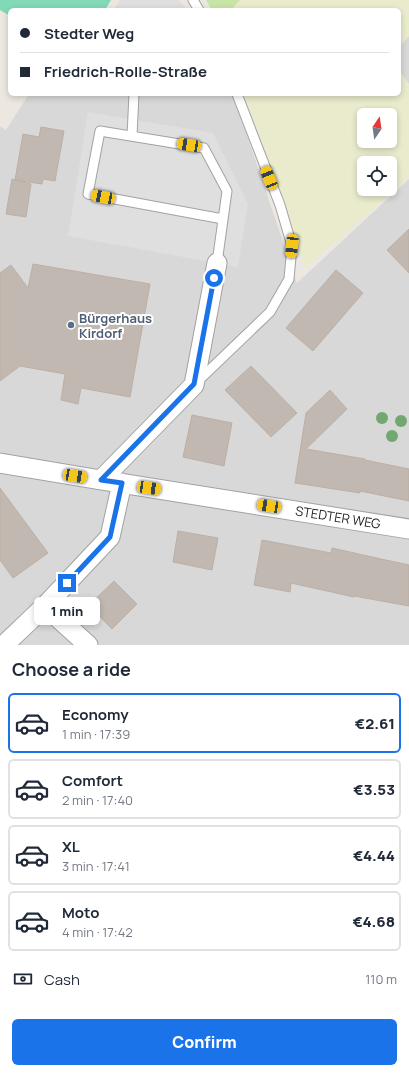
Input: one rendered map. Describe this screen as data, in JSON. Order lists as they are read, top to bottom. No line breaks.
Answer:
{"streets":{"street":["STEDTER WEG"]},"places":["Bürgerhaus Kirdorf"],"north":"top","page":{"banner":["Stedter Weg","Friedrich-Rolle-Straße"],"bubble":"1 min","heading":"Choose a ride","list":[{"name":"Economy","note":"1 min · 17:39","value":"€2.61"},{"name":"Comfort","note":"2 min · 17:40","value":"€3.53"},{"name":"XL","note":"3 min · 17:41","value":"€4.44"},{"name":"Moto","note":"4 min · 17:42","value":"€4.68"}],"pay":["Cash","110 m"],"buttons":"Confirm"}}
